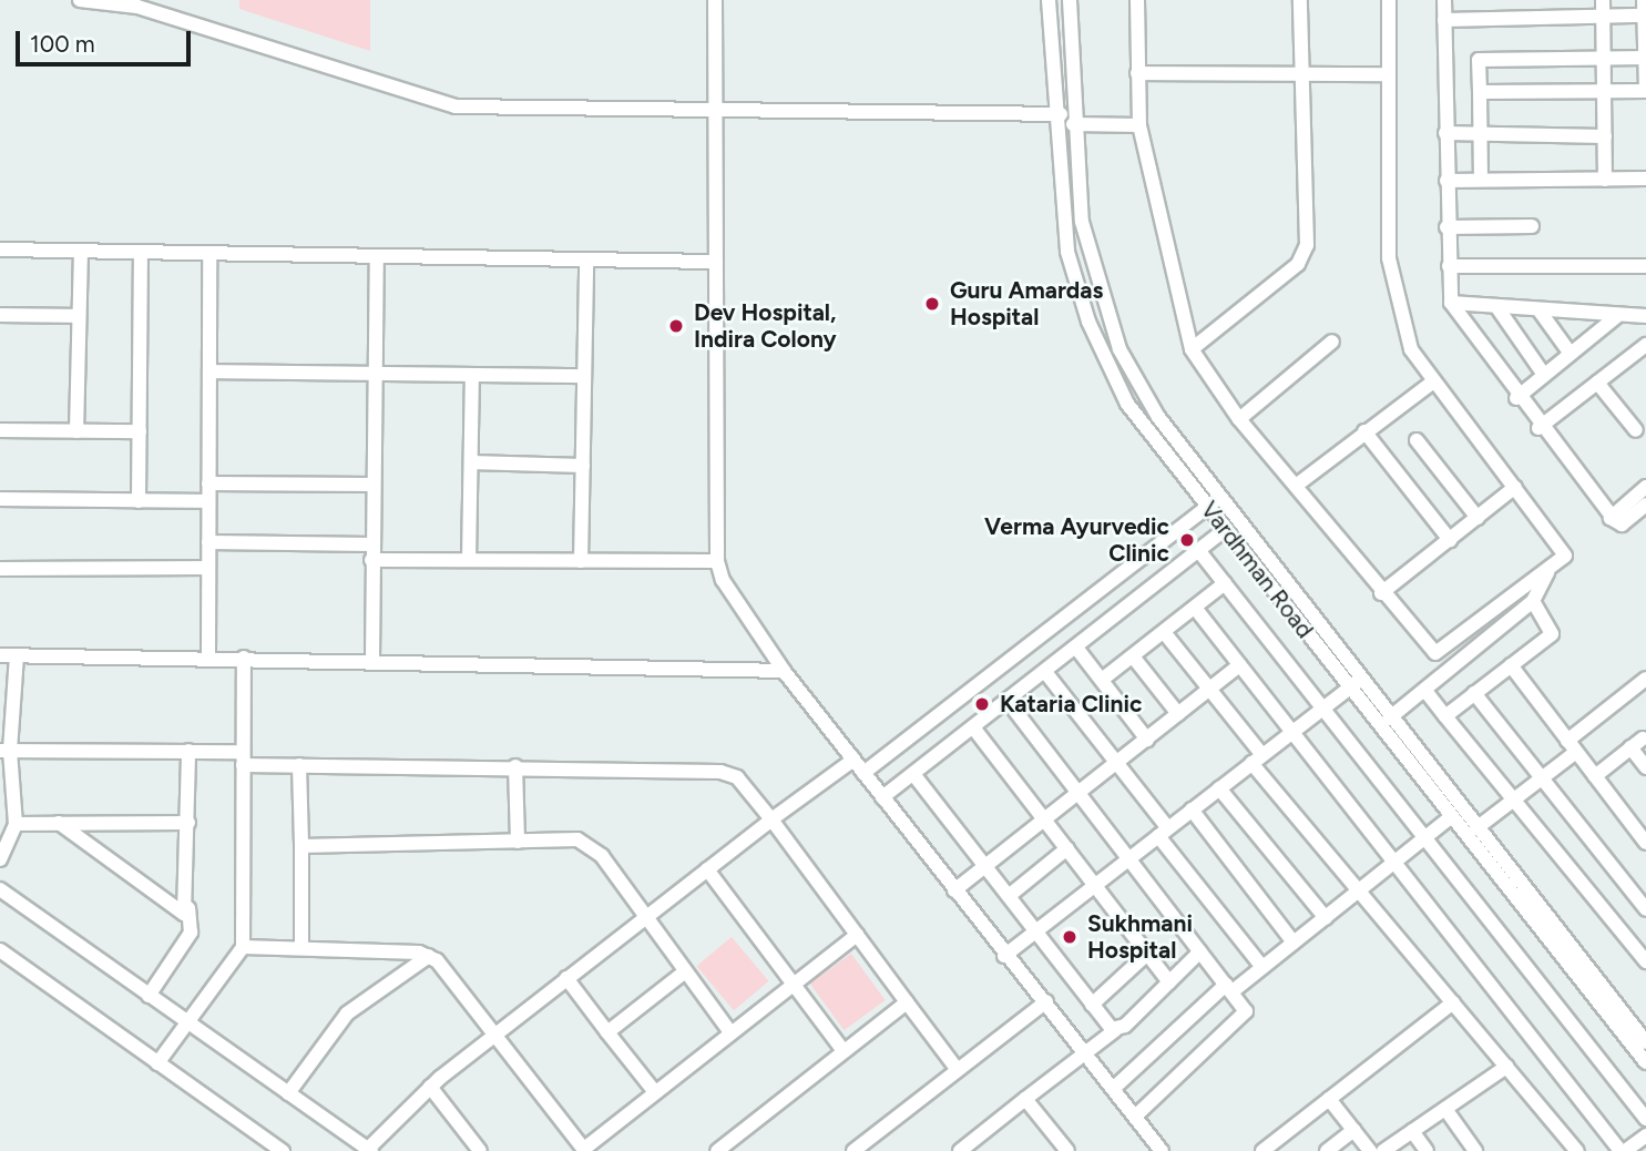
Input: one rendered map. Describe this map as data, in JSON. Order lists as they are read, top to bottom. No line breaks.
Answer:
{"streets":{"street":["Vardhman Road"]},"places":["Guru Amardas Hospital","Dev Hospital, Indira Colony","Verma Ayurvedic Clinic","Kataria Clinic","Sukhmani Hospital"],"scale_bar":"100 m"}
